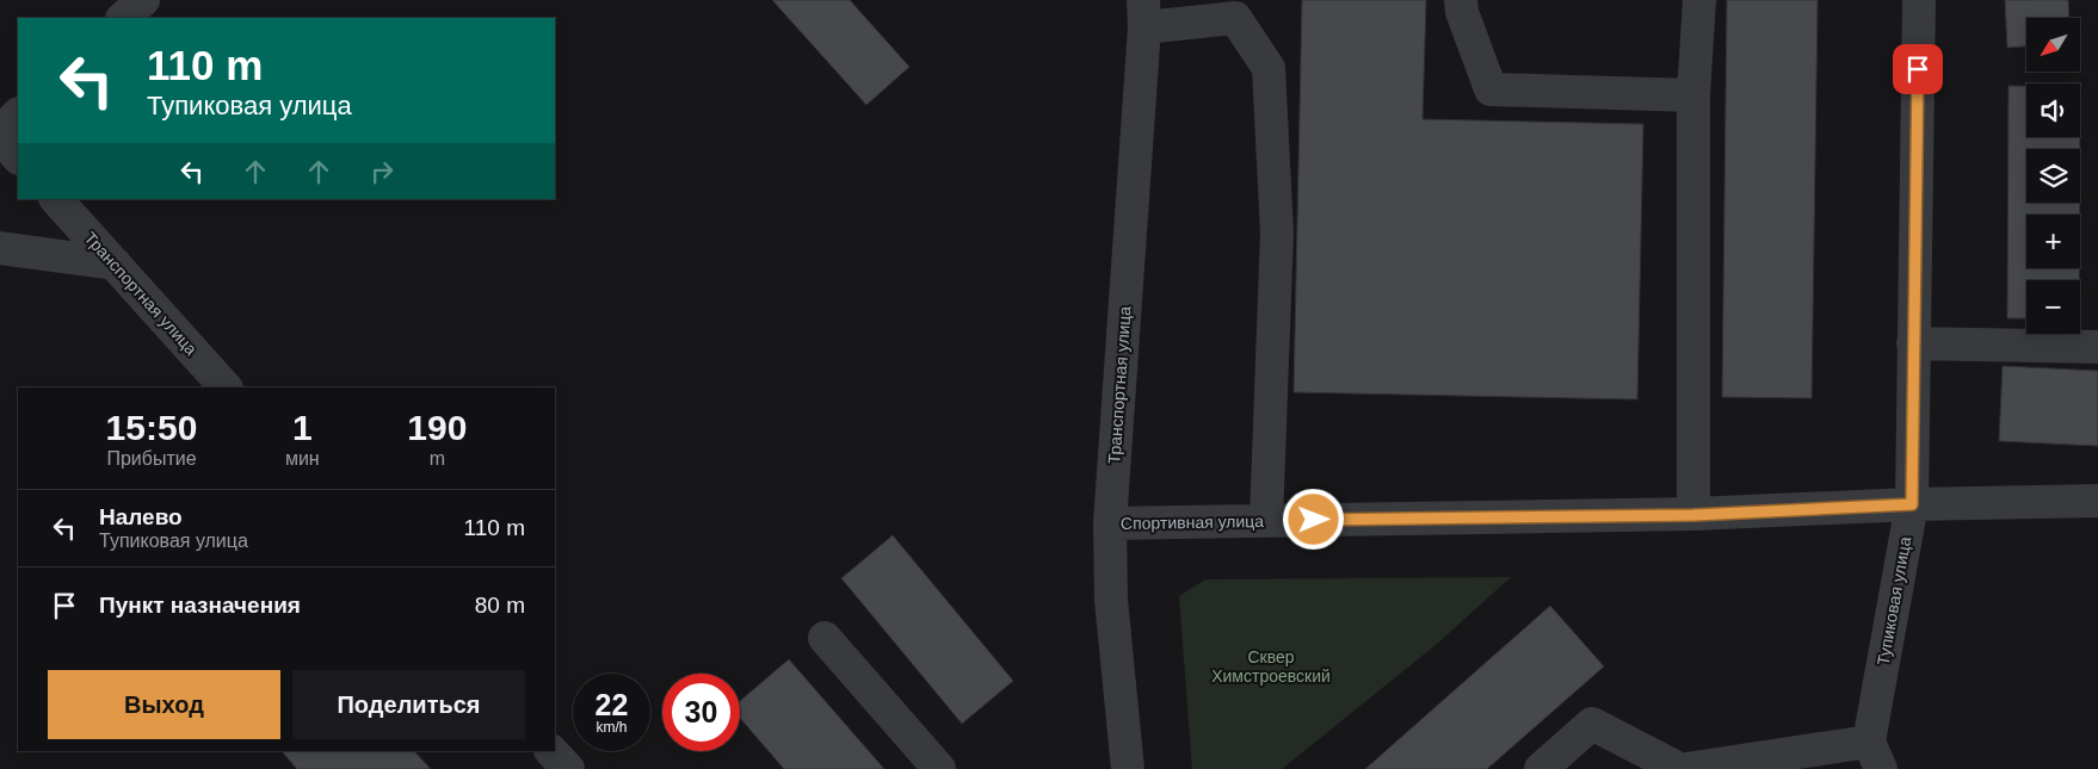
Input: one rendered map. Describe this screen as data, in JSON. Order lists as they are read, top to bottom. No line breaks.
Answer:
{"streets":{"street":["Транспортная улица","Спортивная улица","Тупиковая улица"]},"crossings":[["Транспортная улица","Спортивная улица"],["Спортивная улица","Тупиковая улица"]],"parks":["Сквер Химстроевский"],"north":"bottom left","page":{"map_buttons":["+","−"],"turn":["110 m","Тупиковая улица"],"eta":["15:50","Прибытие","1","мин","190","m"],"list":[{"name":"Налево","note":"Тупиковая улица","value":"110 m"},{"name":"Пункт назначения","value":"80 m"}],"buttons":["Выход","Поделиться"],"speed":"22 km/h","limit":"30"}}
